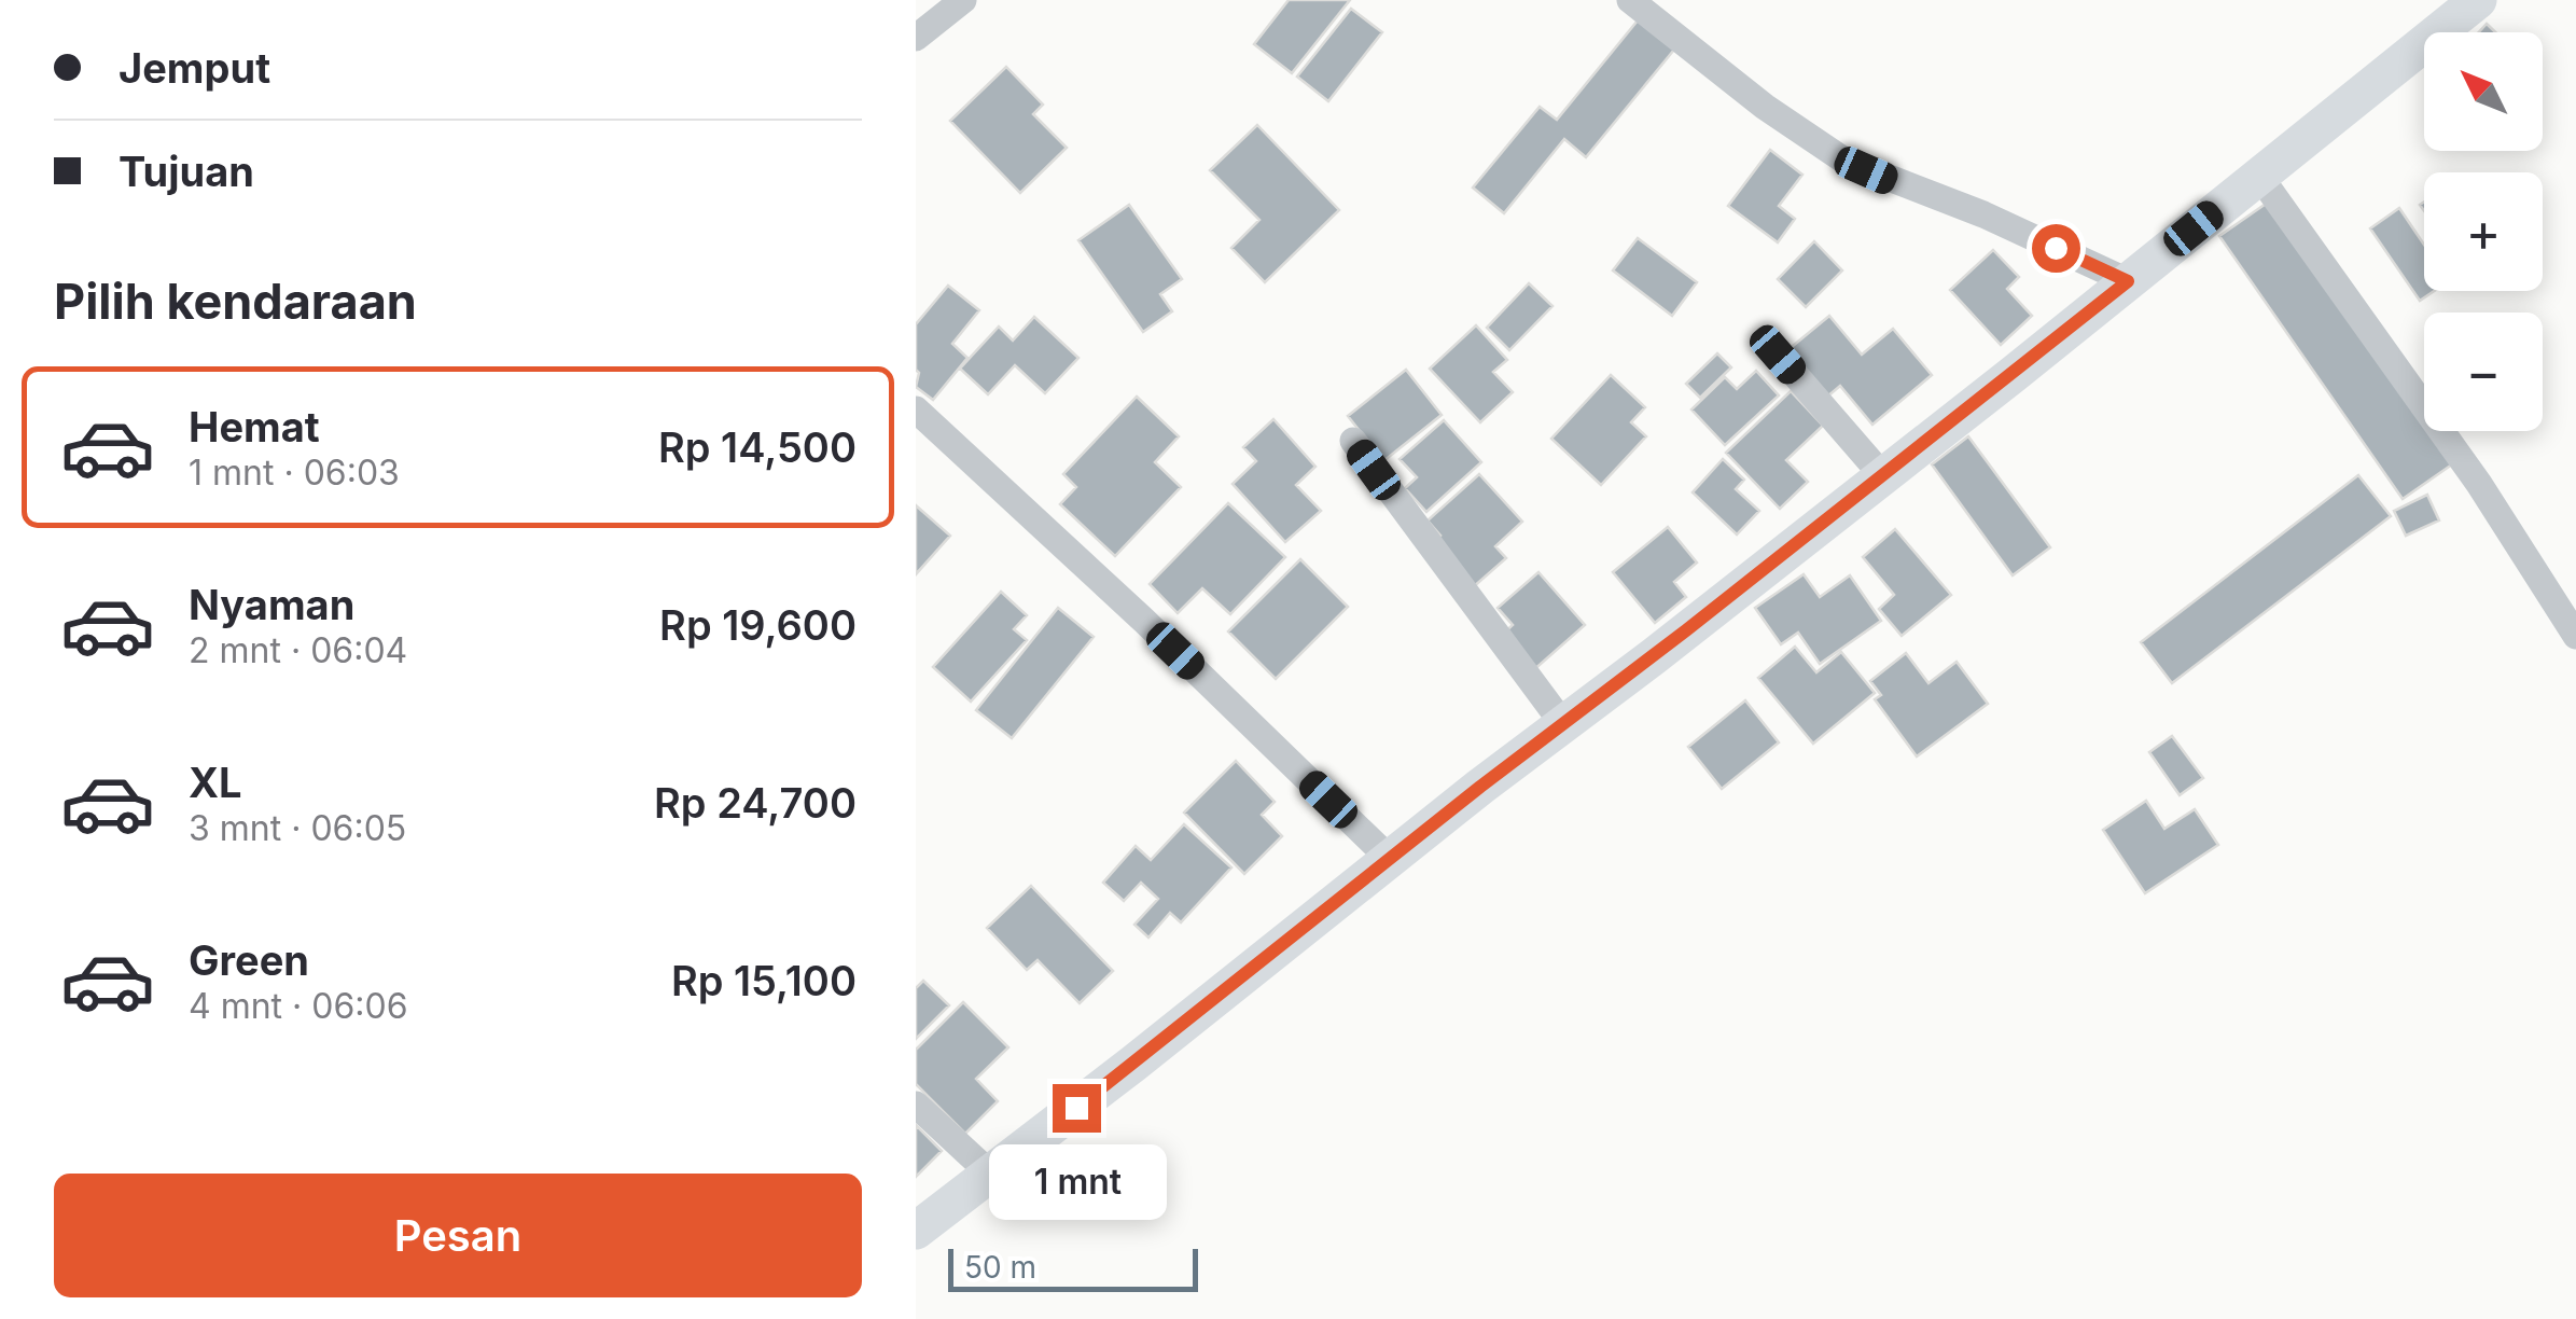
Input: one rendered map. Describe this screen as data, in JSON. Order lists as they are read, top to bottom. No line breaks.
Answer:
{"scale_bar":"50 m","north":"top left","page":{"banner":["Jemput","Tujuan"],"map_buttons":["+","−"],"heading":"Pilih kendaraan","list":[{"name":"Hemat","note":"1 mnt · 06:03","value":"Rp 14,500"},{"name":"Nyaman","note":"2 mnt · 06:04","value":"Rp 19,600"},{"name":"XL","note":"3 mnt · 06:05","value":"Rp 24,700"},{"name":"Green","note":"4 mnt · 06:06","value":"Rp 15,100"}],"bubble":"1 mnt","buttons":"Pesan","scale":"50 m"}}
